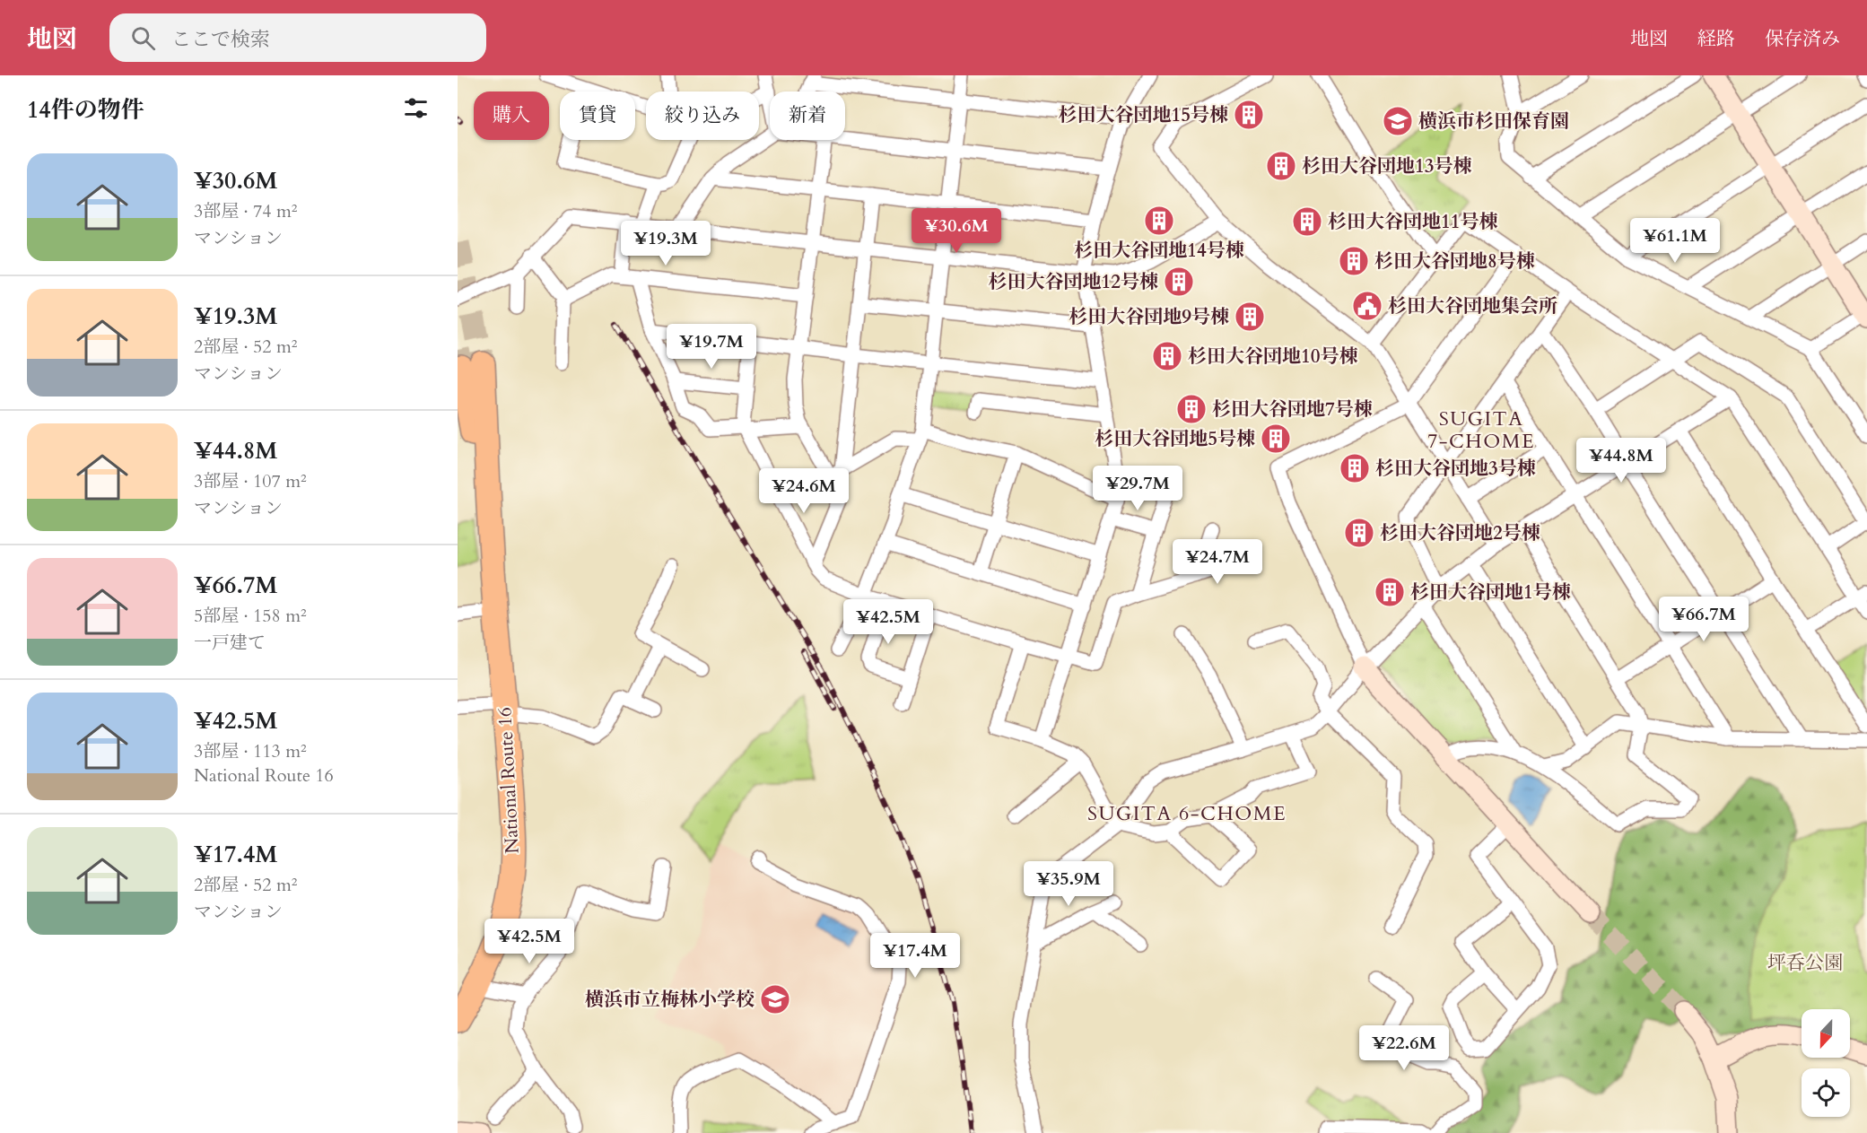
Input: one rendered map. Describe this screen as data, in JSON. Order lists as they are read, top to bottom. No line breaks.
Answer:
{"streets":{"highway":["National Route 16"]},"districts":["SUGITA 7-CHOME","SUGITA 6-CHOME"],"parks":["坪呑公園"],"places":{"building":["杉田大谷団地15号棟","杉田大谷団地13号棟","杉田大谷団地14号棟","杉田大谷団地11号棟","杉田大谷団地8号棟","杉田大谷団地12号棟","杉田大谷団地9号棟","杉田大谷団地10号棟","杉田大谷団地7号棟","杉田大谷団地5号棟","杉田大谷団地3号棟","杉田大谷団地2号棟","杉田大谷団地1号棟"],"school or university":["横浜市杉田保育園","横浜市立梅林小学校"],"public building":["杉田大谷団地集会所"]},"north":"bottom","page":{"header":"地図","search":"ここで検索","nav":["地図","経路","保存済み"],"heading":"14件の物件","chip":["購入","賃貸","絞り込み","新着"],"list":[{"name":"¥30.6M","note":"3部屋 · 74 m² · マンション"},{"name":"¥19.3M","note":"2部屋 · 52 m² · マンション"},{"name":"¥44.8M","note":"3部屋 · 107 m² · マンション"},{"name":"¥66.7M","note":"5部屋 · 158 m² · 一戸建て"},{"name":"¥42.5M","note":"3部屋 · 113 m² · National Route 16"},{"name":"¥17.4M","note":"2部屋 · 52 m² · マンション"}],"price":["¥30.6M","¥61.1M","¥19.3M","¥19.7M","¥44.8M","¥29.7M","¥24.6M","¥24.7M","¥66.7M","¥42.5M","¥35.9M","¥42.5M","¥17.4M","¥22.6M"]}}
